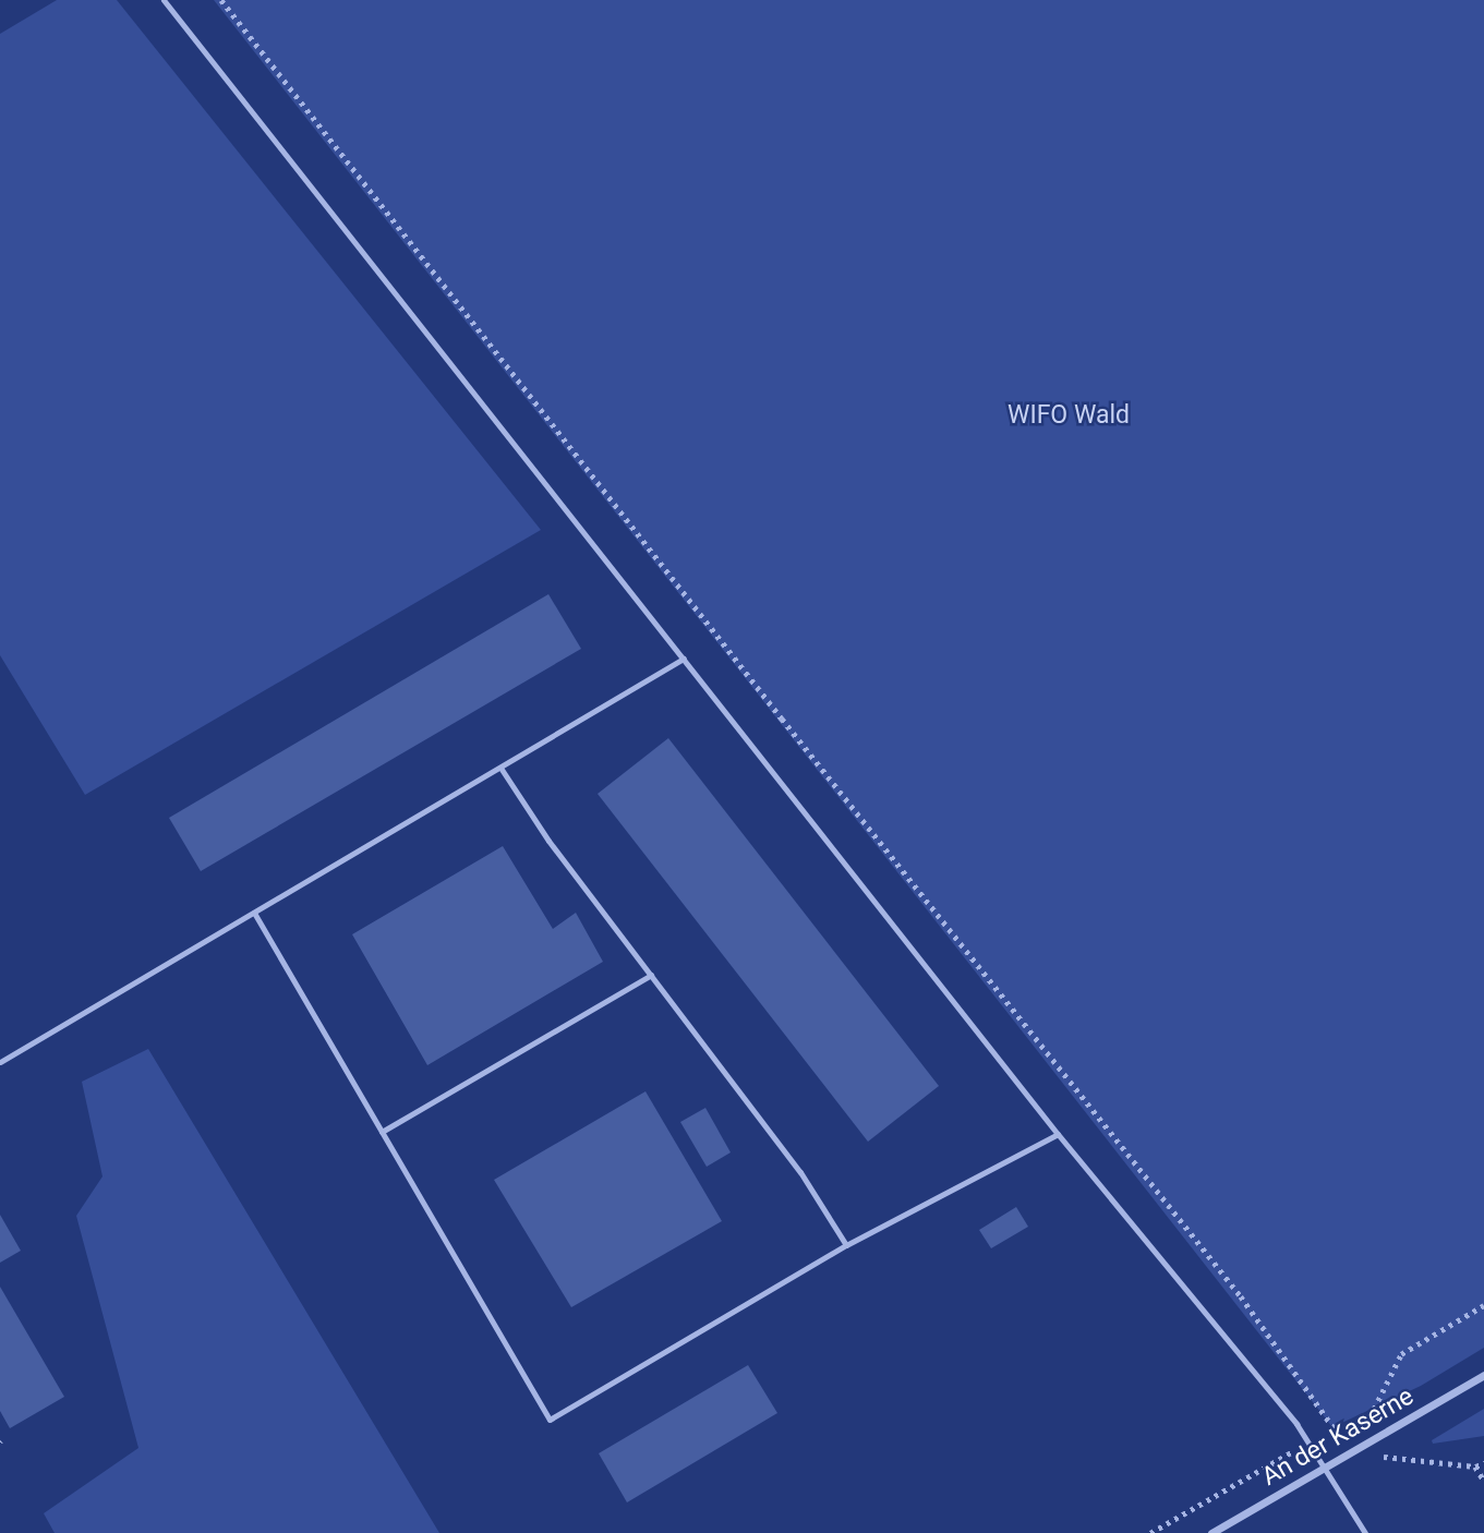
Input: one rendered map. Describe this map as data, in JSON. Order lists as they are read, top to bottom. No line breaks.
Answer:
{"streets":{"street":["An der Kaserne"]},"parks":["WIFO Wald"]}
